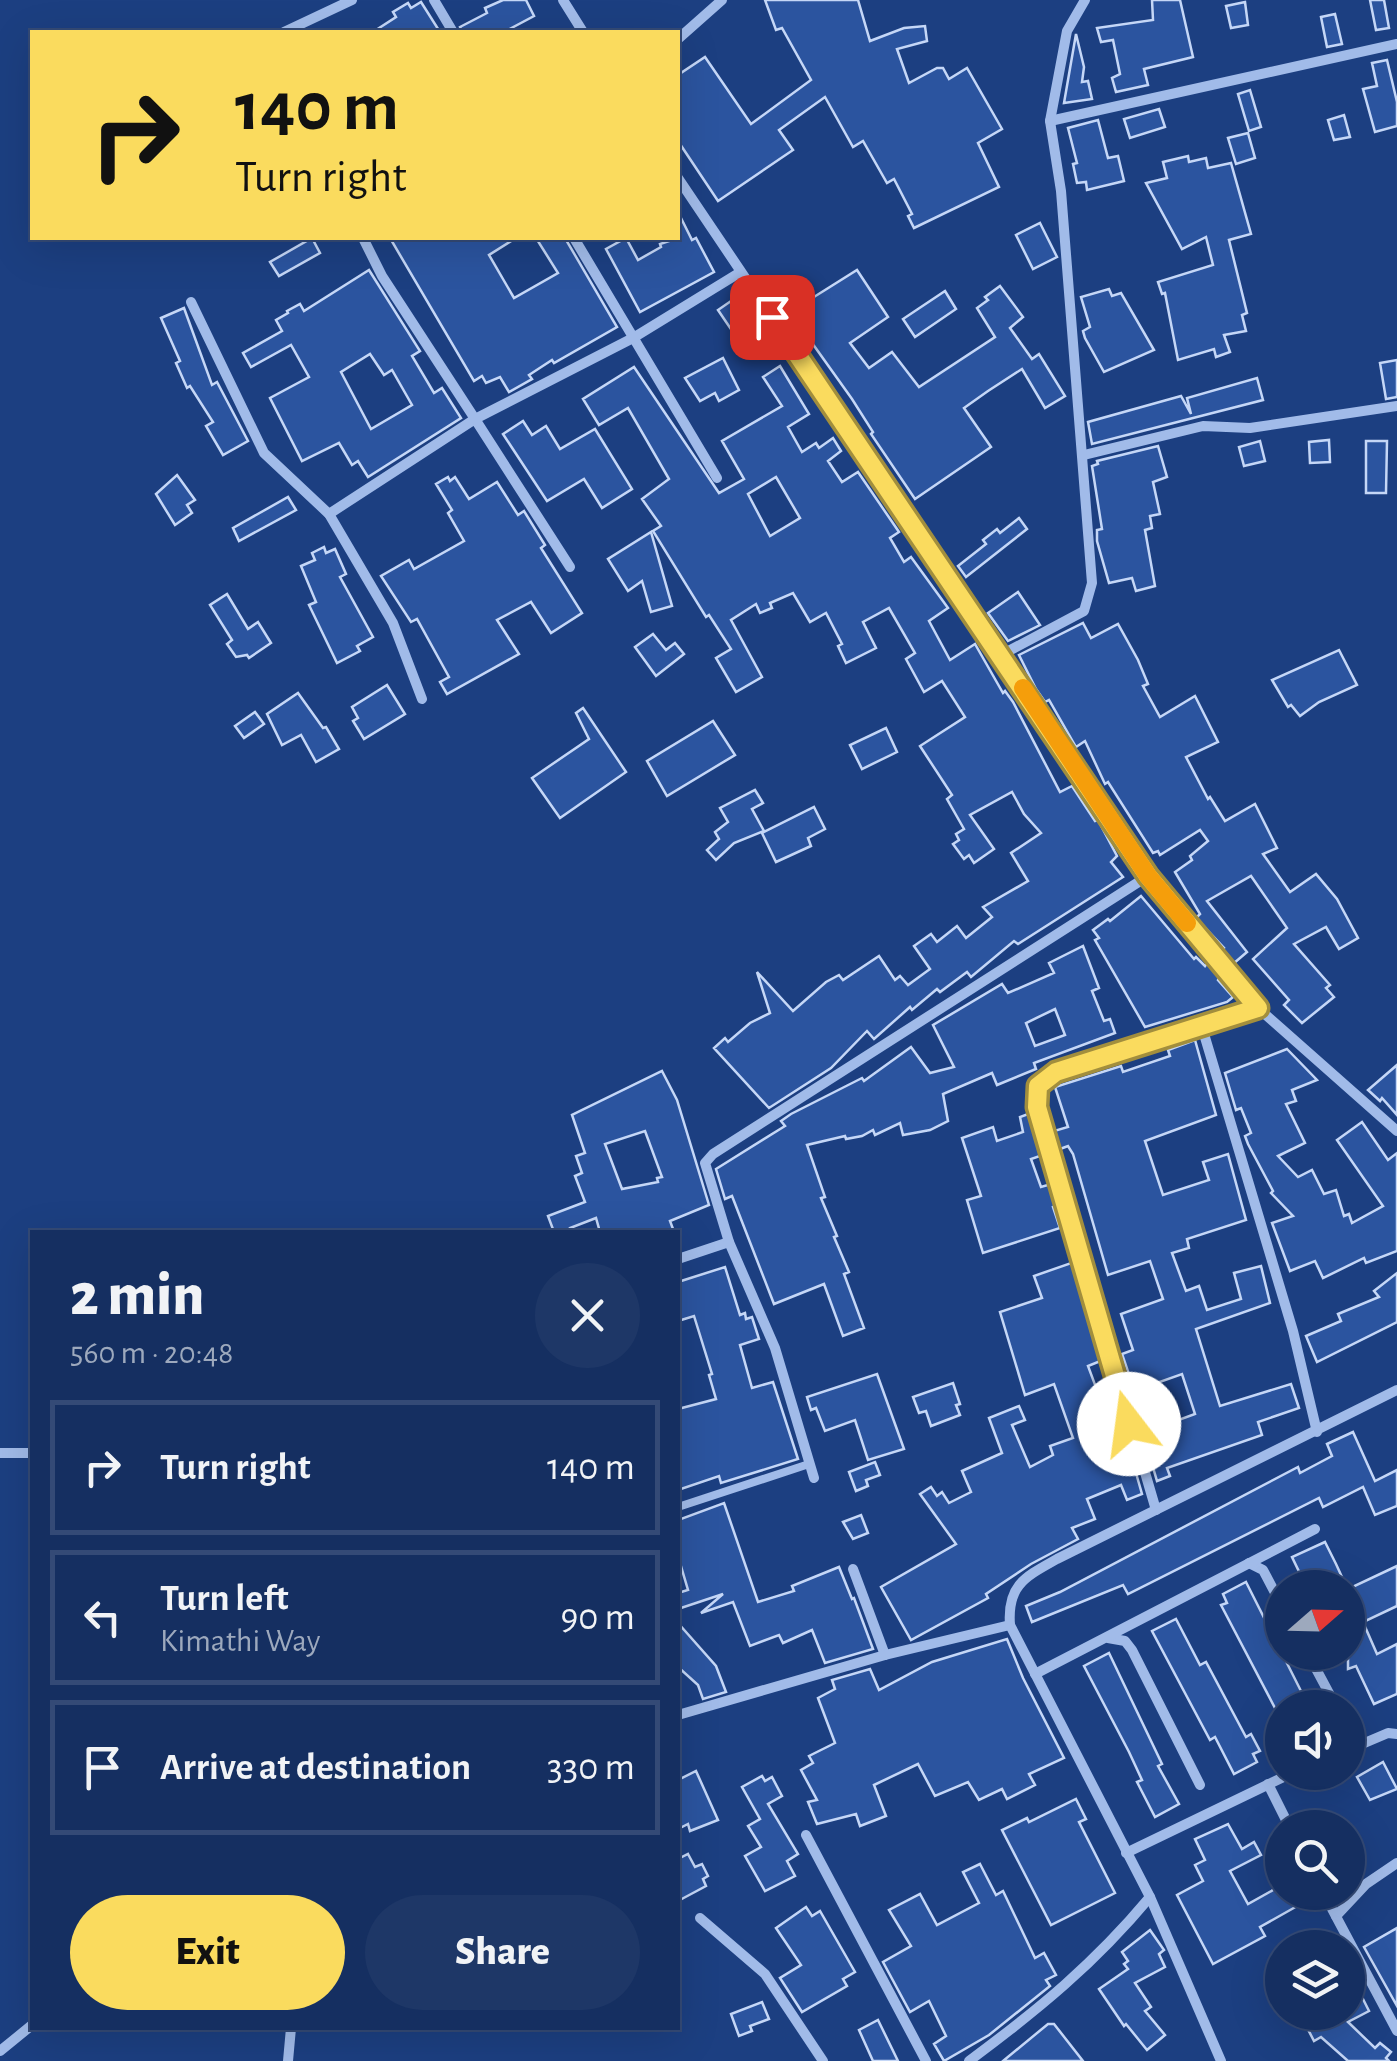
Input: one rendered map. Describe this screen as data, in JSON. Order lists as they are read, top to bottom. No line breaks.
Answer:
{"north":"right","page":{"turn":["140 m","Turn right"],"heading":["2 min","560 m · 20:48"],"list":[{"name":"Turn right","value":"140 m"},{"name":"Turn left","note":"Kimathi Way","value":"90 m"},{"name":"Arrive at destination","value":"330 m"}],"buttons":["Exit","Share"]}}
